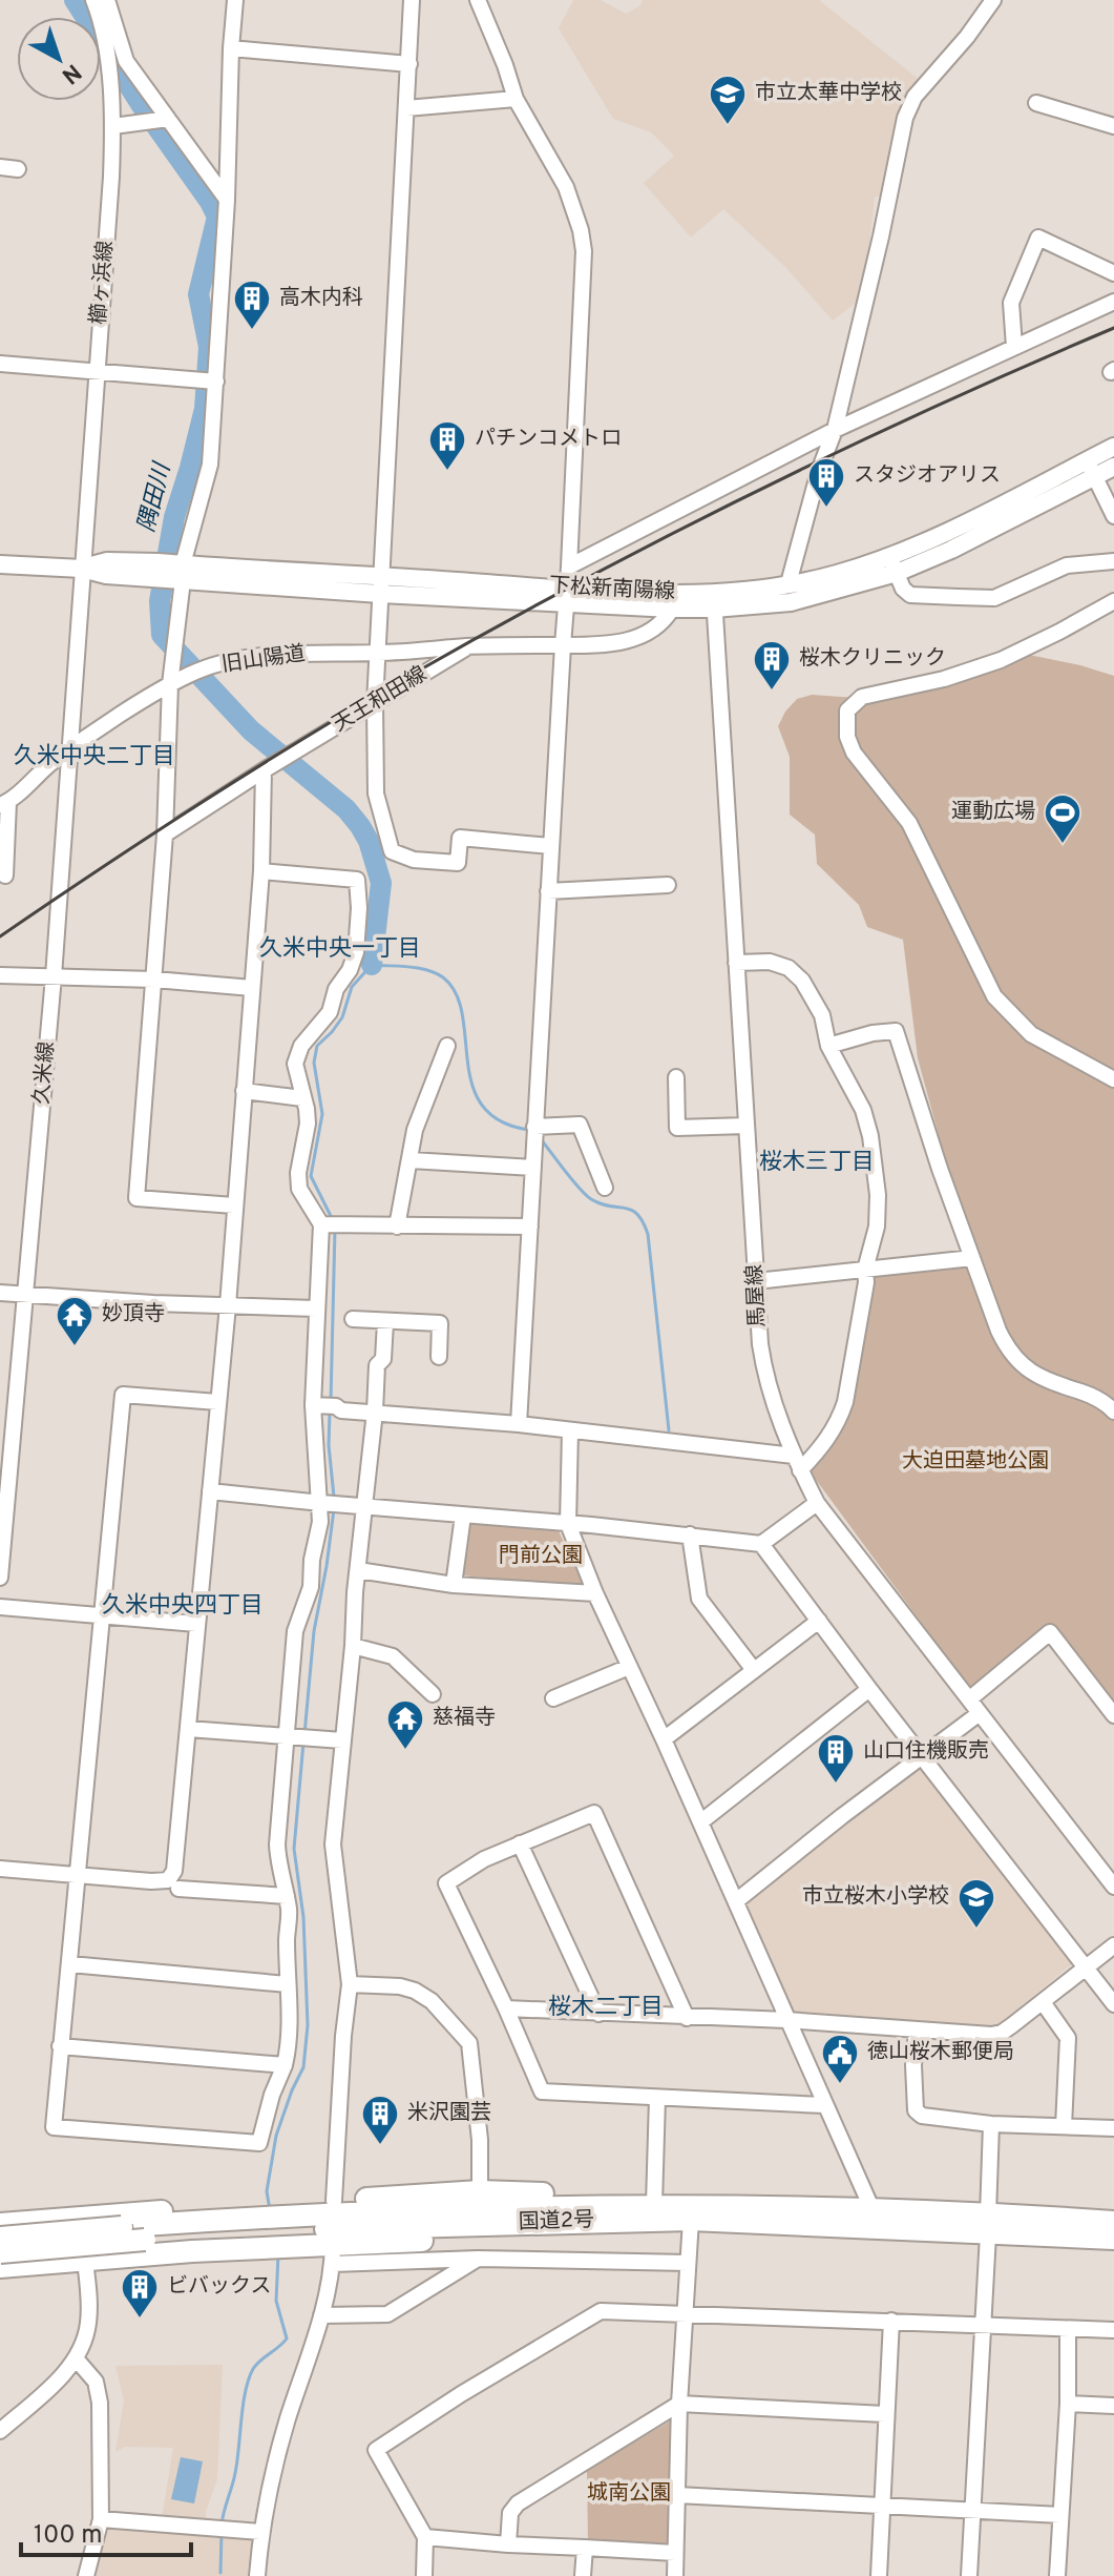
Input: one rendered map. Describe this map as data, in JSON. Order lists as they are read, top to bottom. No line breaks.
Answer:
{"streets":{"highway":["国道2号"],"main road":["下松新南陽線"],"street":["櫛ヶ浜線","旧山陽道","天王和田線","久米線","馬屋線"]},"crossings":[["櫛ヶ浜線","下松新南陽線"],["櫛ヶ浜線","久米線"],["下松新南陽線","久米線"],["下松新南陽線","馬屋線"],["旧山陽道","天王和田線"],["旧山陽道","久米線"]],"districts":["久米中央二丁目","久米中央一丁目","桜木三丁目","久米中央四丁目","桜木二丁目"],"water":["隅田川"],"parks":["大迫田墓地公園","門前公園","城南公園"],"places":{"school or university":["市立太華中学校","市立桜木小学校"],"building":["高木内科","パチンコメトロ","スタジオアリス","桜木クリニック","山口住機販売","米沢園芸","ビバックス"],"sports":["運動広場"],"temple":["妙頂寺","慈福寺"],"public building":["徳山桜木郵便局"]},"scale_bar":"100 m","north":"bottom right"}
